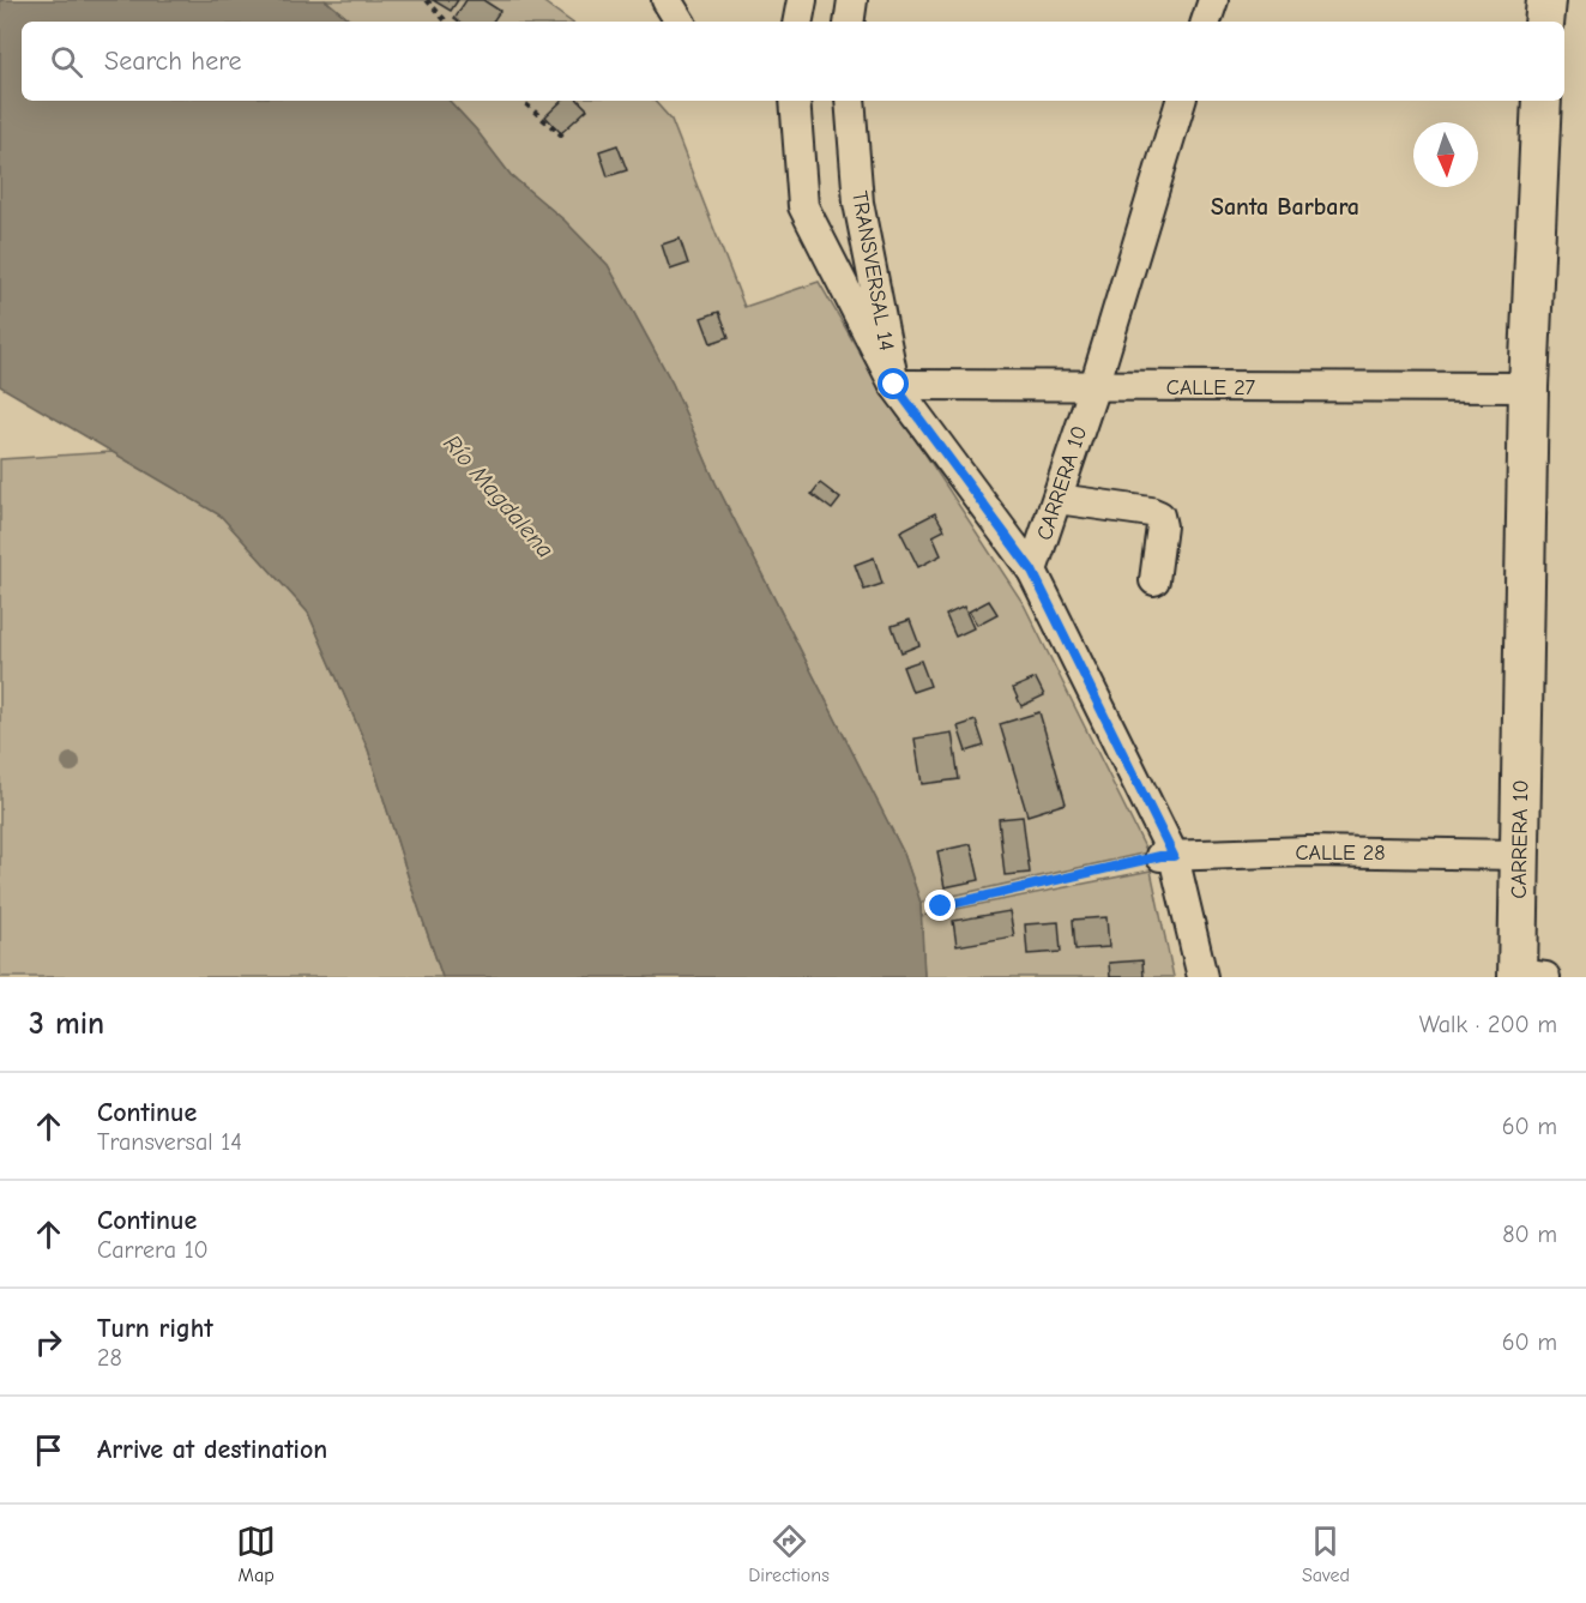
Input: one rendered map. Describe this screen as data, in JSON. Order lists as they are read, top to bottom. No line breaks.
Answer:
{"streets":{"street":["TRANSVERSAL 14","CALLE 27","CARRERA 10","CALLE 28"]},"crossings":[["TRANSVERSAL 14","CALLE 27"],["TRANSVERSAL 14","CARRERA 10"],["CALLE 27","CARRERA 10"],["CARRERA 10","CALLE 28"]],"districts":["Santa Barbara"],"water":["Río Magdalena"],"north":"bottom","page":{"search":"Search here","heading":["3 min","Walk · 200 m"],"list":[["Continue","Transversal 14","60 m"],["Continue","Carrera 10","80 m"],["Turn right","28","60 m"],"Arrive at destination"],"nav":["Map","Directions","Saved"]}}
